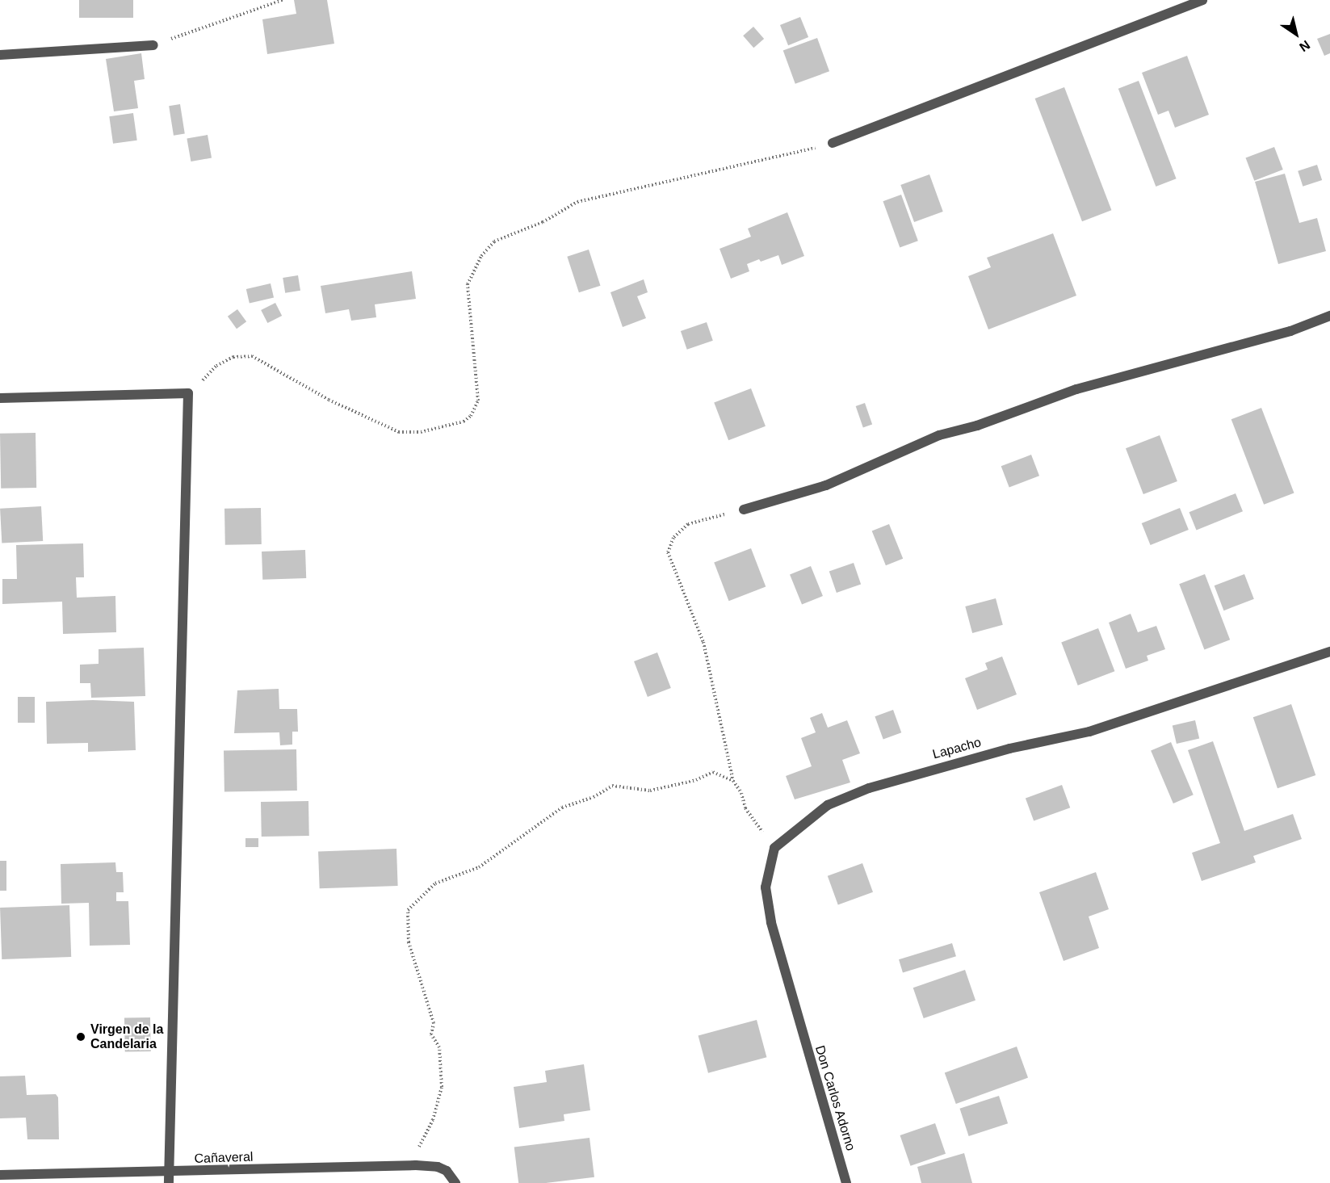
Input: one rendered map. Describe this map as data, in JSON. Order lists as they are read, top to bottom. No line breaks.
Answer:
{"streets":{"street":["Lapacho","Don Carlos Adorno","Cañaveral"]},"crossings":[["Lapacho","Don Carlos Adorno"]],"places":["Virgen de la Candelaria"],"north":"bottom right"}
